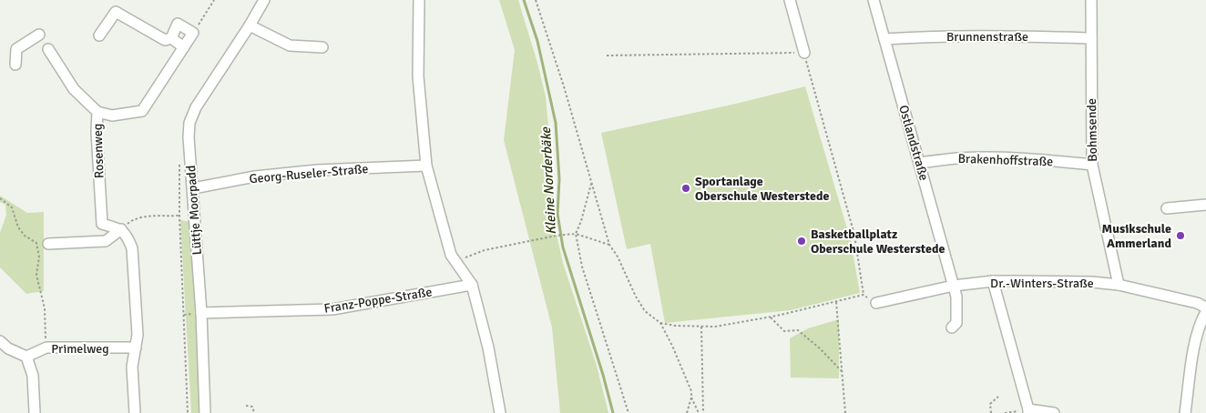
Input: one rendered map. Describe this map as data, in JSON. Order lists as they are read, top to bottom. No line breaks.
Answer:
{"streets":{"street":["Brunnenstraße","Bohmsende","Ostlandstraße","Rosenweg","Brakenhoffstraße","Georg-Ruseler-Straße","Lüttje Moorpadd","Dr.-Winters-Straße","Franz-Poppe-Straße","Primelweg"]},"crossings":[["Brunnenstraße","Bohmsende"],["Brunnenstraße","Ostlandstraße"],["Bohmsende","Brakenhoffstraße"],["Bohmsende","Dr.-Winters-Straße"],["Ostlandstraße","Brakenhoffstraße"],["Ostlandstraße","Dr.-Winters-Straße"],["Georg-Ruseler-Straße","Lüttje Moorpadd"],["Lüttje Moorpadd","Franz-Poppe-Straße"]],"water":["Kleine Norderbäke"],"places":["Sportanlage Oberschule Westerstede","Musikschule Ammerland","Basketballplatz Oberschule Westerstede"]}
